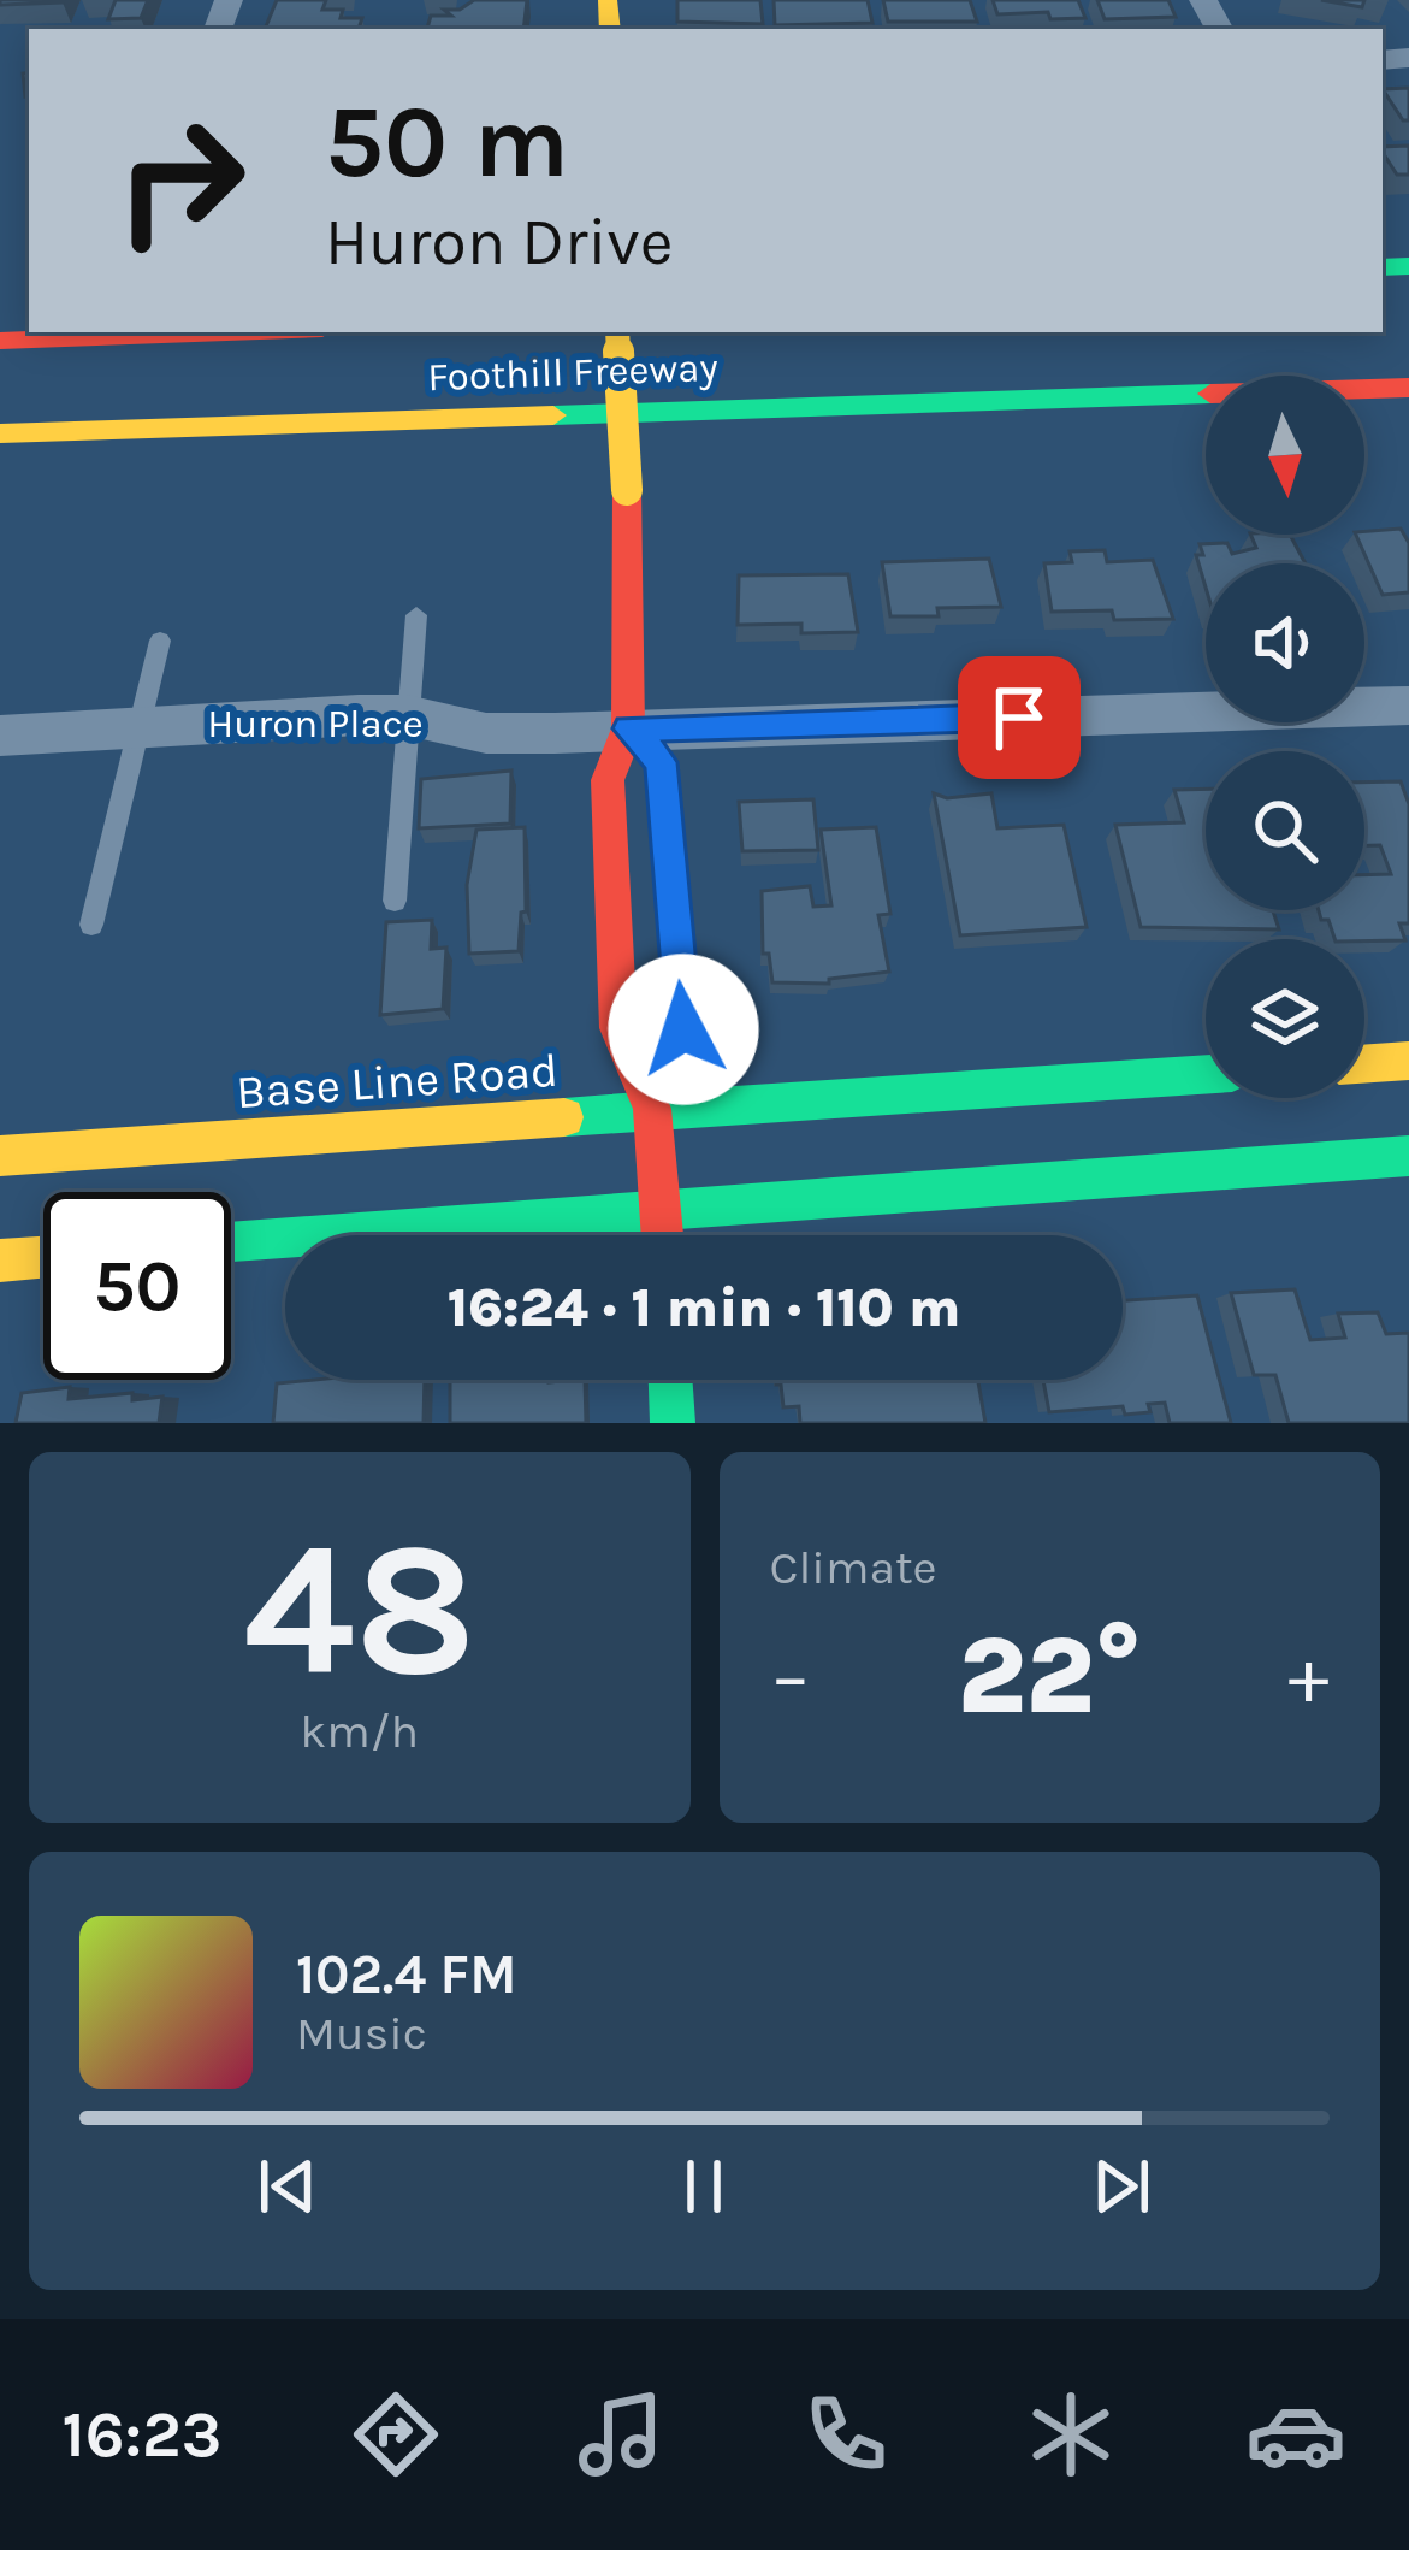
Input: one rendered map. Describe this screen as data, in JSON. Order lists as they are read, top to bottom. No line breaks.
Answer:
{"streets":{"main road":["Foothill Freeway","Base Line Road"],"street":["Huron Place"]},"north":"bottom","page":{"turn":["50 m","Huron Drive"],"limit":"50","trip":"16:24 · 1 min · 110 m","tile":[["48","km/h"],"Climate"],"heat":["−","22°","+"],"song":["102.4 FM","Music"],"tabs":"16:23"}}
